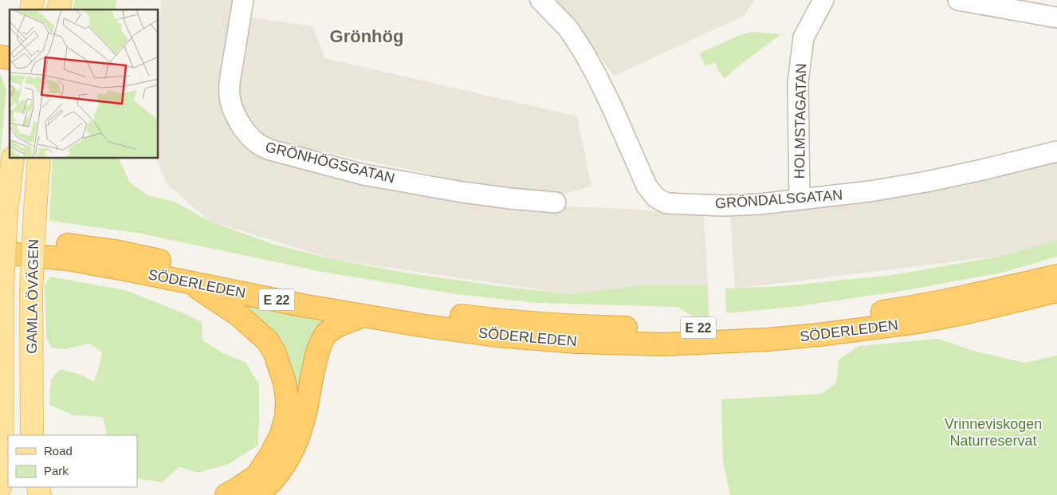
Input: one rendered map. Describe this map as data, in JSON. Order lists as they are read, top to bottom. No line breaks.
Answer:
{"streets":{"highway":["SÖDERLEDEN","E 22"],"main road":["GAMLA ÖVÄGEN"],"street":["HOLMSTAGATAN","GRÖNHÖGSGATAN","GRÖNDALSGATAN"]},"crossings":[["HOLMSTAGATAN","GRÖNDALSGATAN"]],"districts":["Grönhög"],"parks":["Vrinneviskogen Naturreservat"],"legend":["Road","Park"]}
